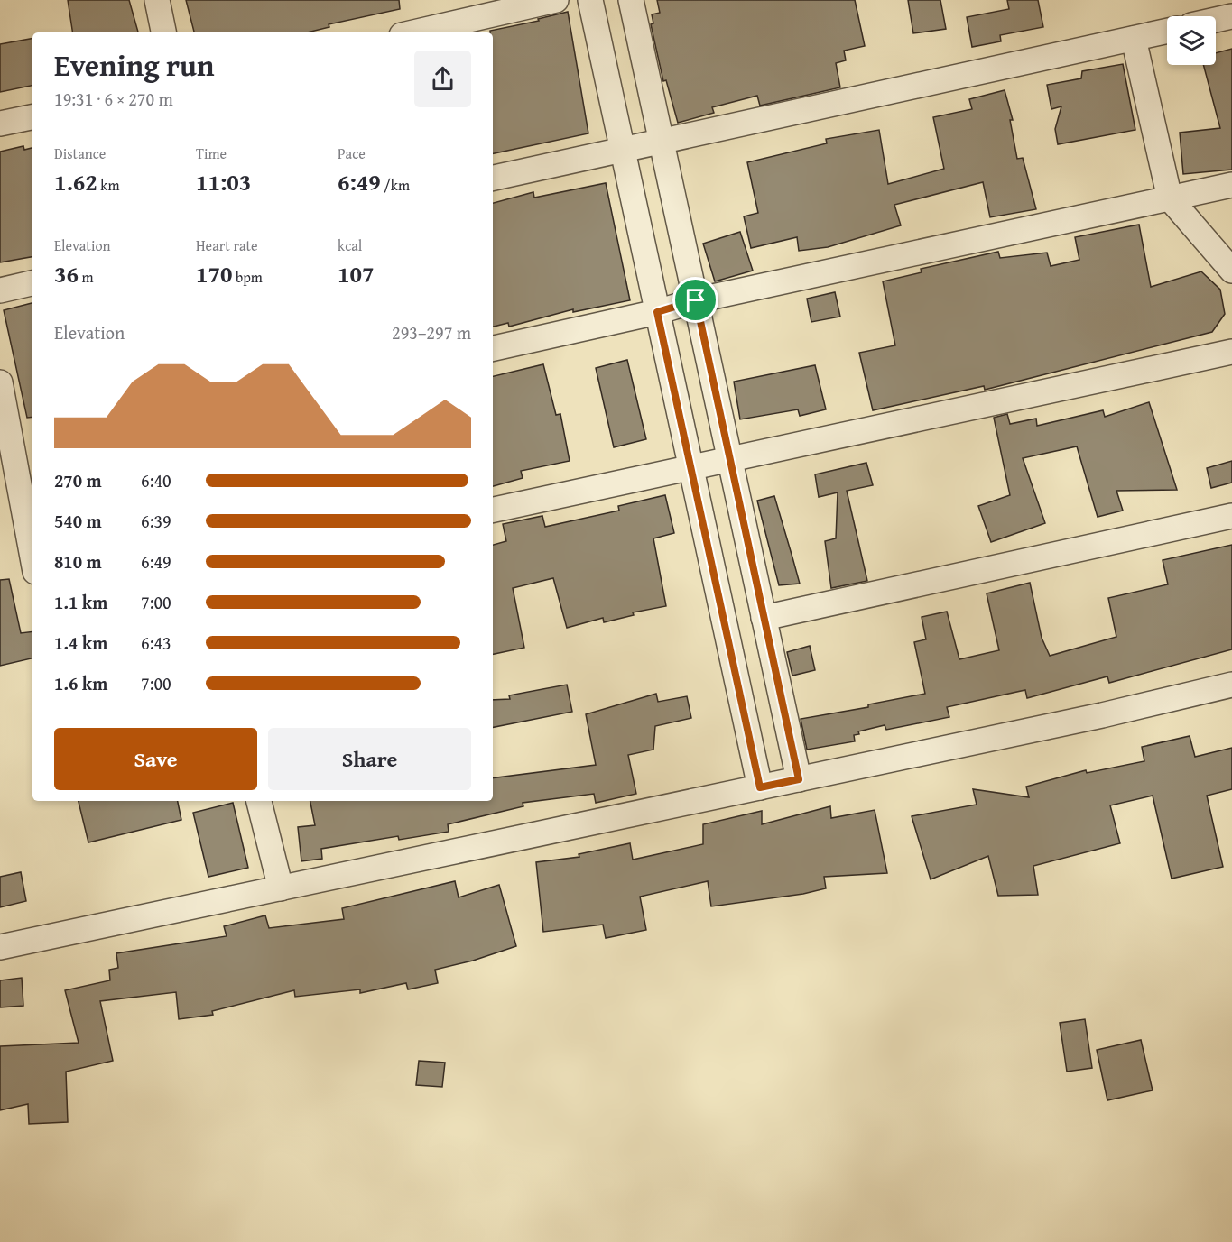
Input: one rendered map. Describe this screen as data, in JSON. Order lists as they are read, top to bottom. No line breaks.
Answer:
{"page":{"heading":["Evening run","19:31 · 6 × 270 m"],"stats":[["Distance","1.62 km"],["Time","11:03"],["Pace","6:49 /km"],["Elevation","36 m"],["Heart rate","170 bpm"],["kcal","107"]],"chart":["Elevation","293–297 m"],"list":[{"name":"270 m","note":"6:40"},{"name":"540 m","note":"6:39"},{"name":"810 m","note":"6:49"},{"name":"1.1 km","note":"7:00"},{"name":"1.4 km","note":"6:43"},{"name":"1.6 km","note":"7:00"}],"buttons":["Save","Share"]}}
